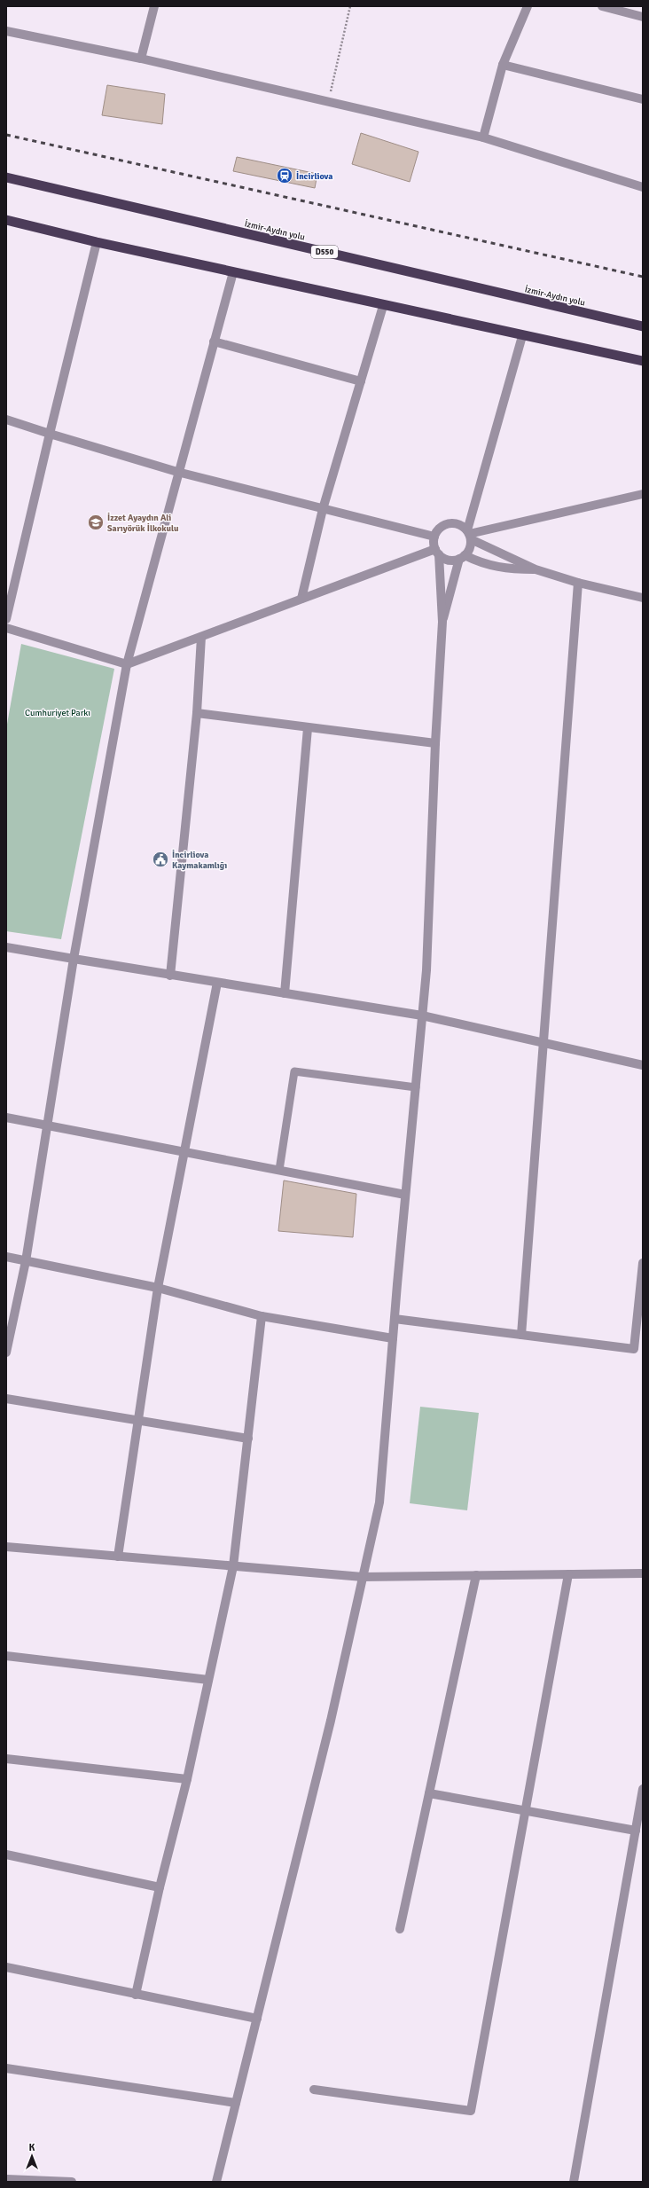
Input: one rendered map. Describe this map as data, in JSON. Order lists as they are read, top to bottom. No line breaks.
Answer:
{"streets":{"highway":["İzmir-Aydın yolu","D550"]},"parks":["Cumhuriyet Parkı"],"places":{"station":["İncirliova"],"school or university":["İzzet Ayaydın Ali Sarıyörük İlkokulu"],"public building":["İncirliova Kaymakamlığı"]},"north":"top"}
